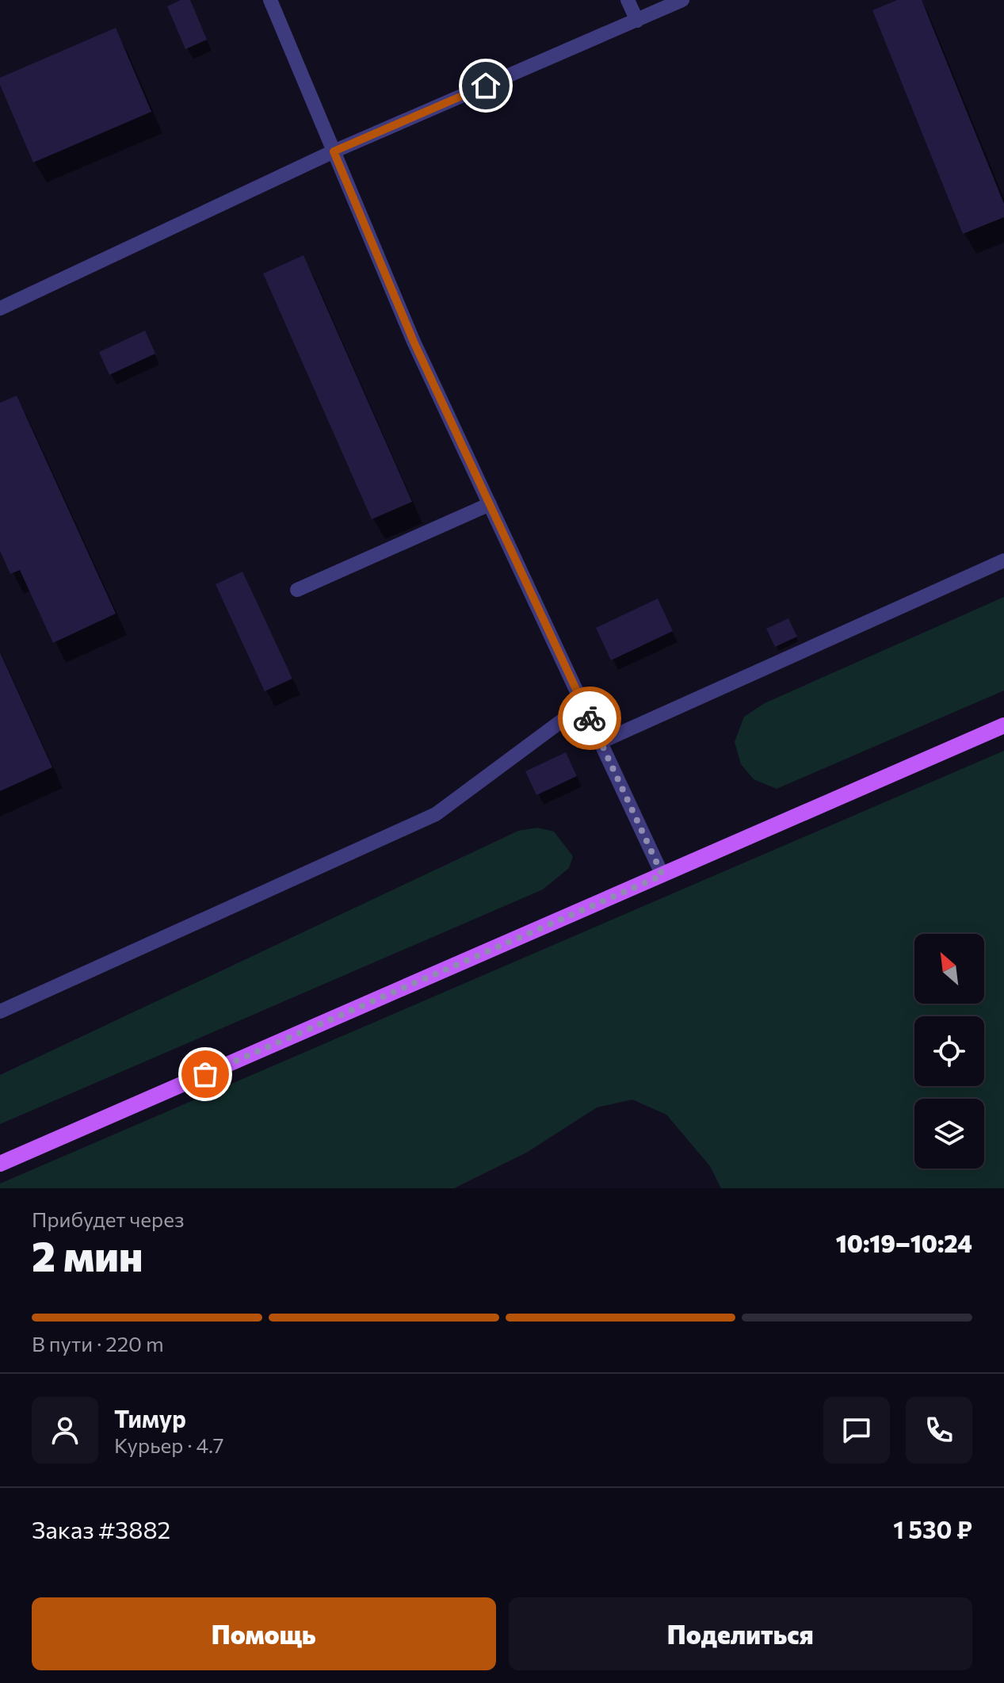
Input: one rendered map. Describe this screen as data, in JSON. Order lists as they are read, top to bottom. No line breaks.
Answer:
{"north":"top left","page":{"heading":["2 мин","Прибудет через","10:19–10:24"],"panel":["Тимур","Курьер · 4.7","Заказ #3882","1 530 ₽"],"bar":"В пути · 220 m","buttons":["Помощь","Поделиться"]}}
